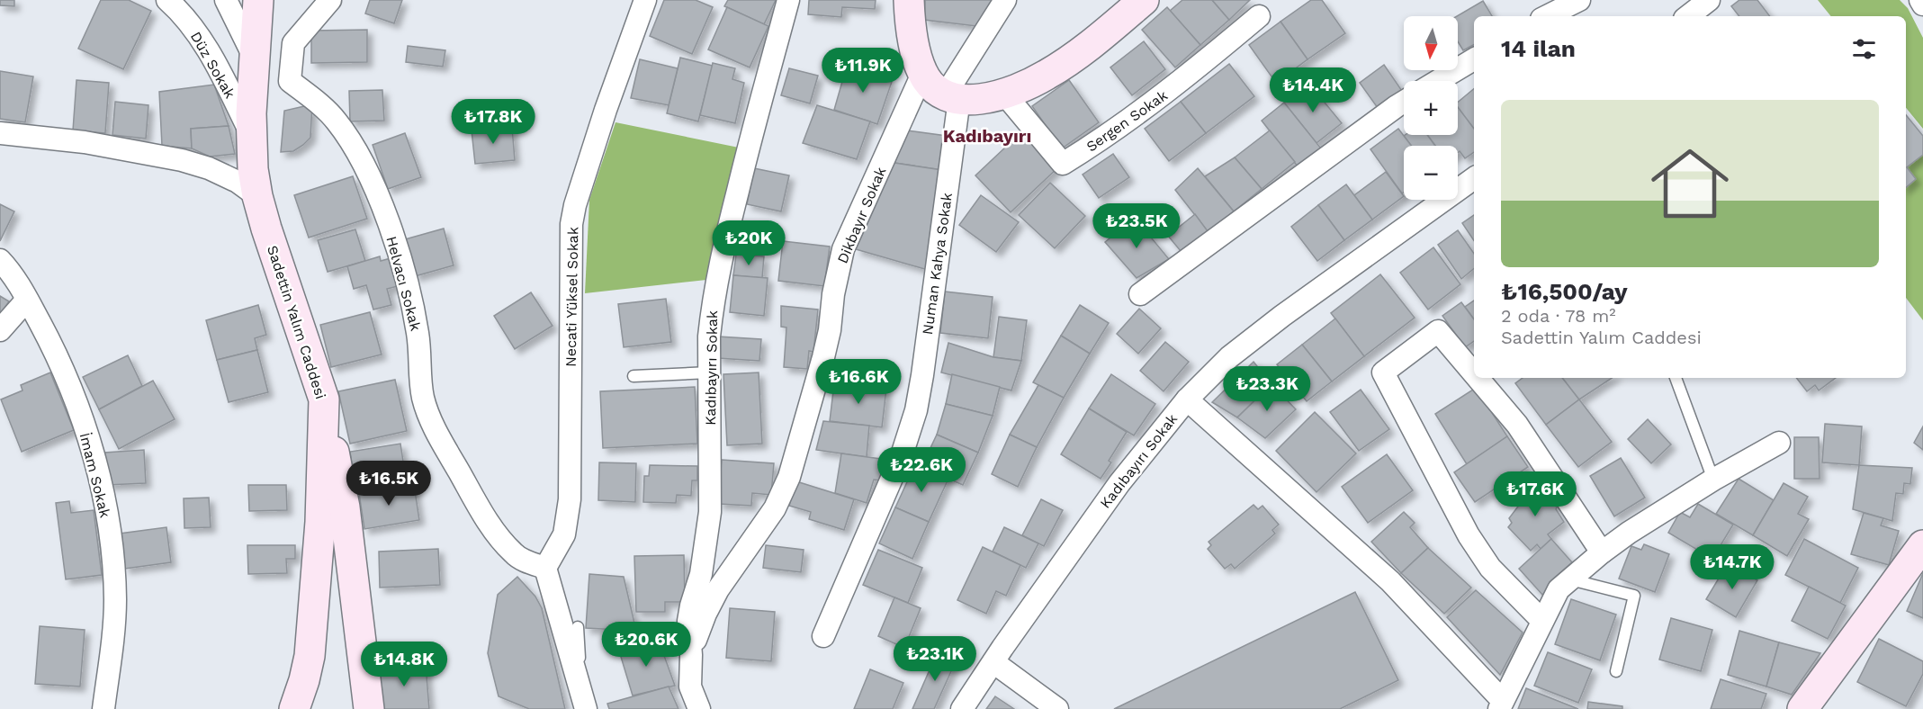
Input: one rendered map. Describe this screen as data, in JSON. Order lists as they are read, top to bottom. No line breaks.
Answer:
{"streets":{"main road":["Sadettin Yalım Caddesi"],"street":["Düz Sokak","Sergen Sokak","Dikbayır Sokak","Numan Kahya Sokak","Helvacı Sokak","Necati Yüksel Sokak","Kadıbayırı Sokak","İmam Sokak"]},"crossings":[["Düz Sokak","Sadettin Yalım Caddesi"],["Dikbayır Sokak","Kadıbayırı Sokak"],["Helvacı Sokak","Necati Yüksel Sokak"]],"districts":["Kadıbayırı"],"north":"bottom","page":{"map_buttons":["+","−"],"heading":"14 ilan","price":["₺11.9K","₺14.4K","₺17.8K","₺23.5K","₺20K","₺16.6K","₺23.3K","₺22.6K","₺16.5K","₺17.6K","₺14.7K","₺20.6K","₺23.1K","₺14.8K"],"list":[{"name":"₺16,500/ay","note":"2 oda · 78 m² · Sadettin Yalım Caddesi"}]}}
